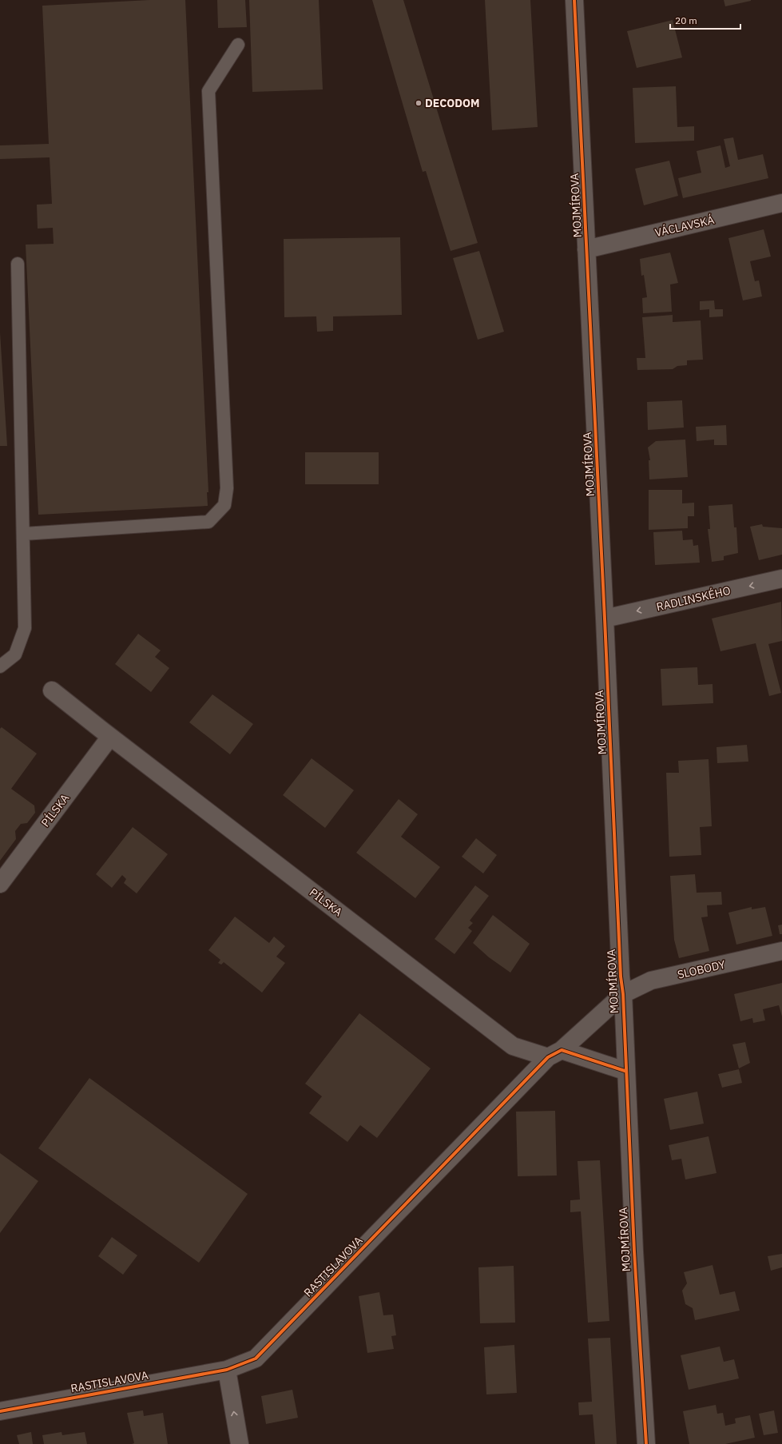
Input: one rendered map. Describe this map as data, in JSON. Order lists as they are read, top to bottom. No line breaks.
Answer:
{"streets":{"street":["MOJMÍROVA","VÁCLAVSKÁ","RADLINSKÉHO","PÍLSKA","SLOBODY","RASTISLAVOVA"]},"crossings":[["MOJMÍROVA","VÁCLAVSKÁ"],["MOJMÍROVA","RADLINSKÉHO"],["MOJMÍROVA","SLOBODY"],["MOJMÍROVA","RASTISLAVOVA"],["PÍLSKA","RASTISLAVOVA"],["SLOBODY","RASTISLAVOVA"]],"one_way":["RADLINSKÉHO"],"places":["DECODOM"],"scale_bar":"20 m"}
